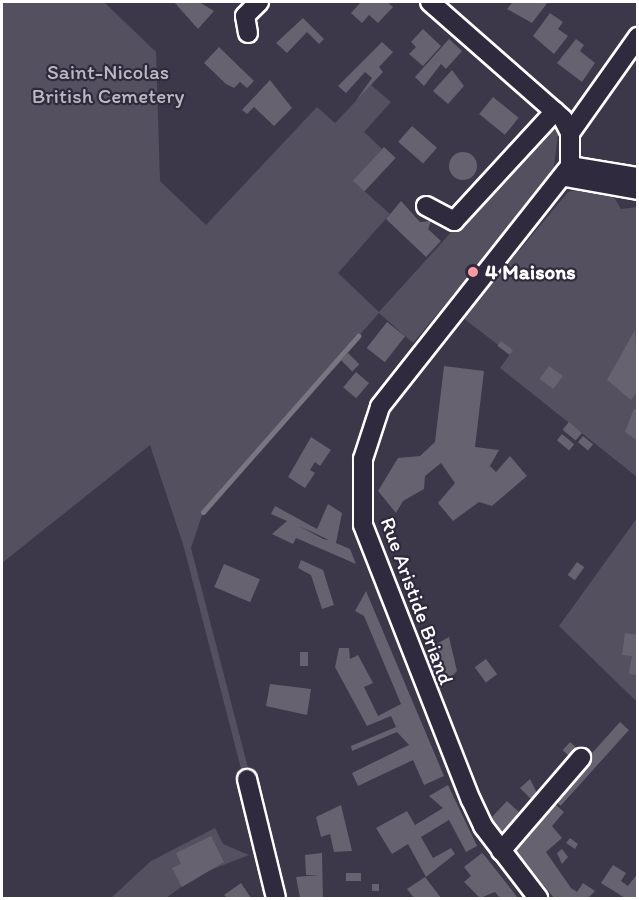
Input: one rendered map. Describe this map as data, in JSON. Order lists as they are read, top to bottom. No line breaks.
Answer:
{"streets":{"street":["Rue Aristide Briand"]},"parks":["Saint-Nicolas British Cemetery"],"places":["4 Maisons"]}
